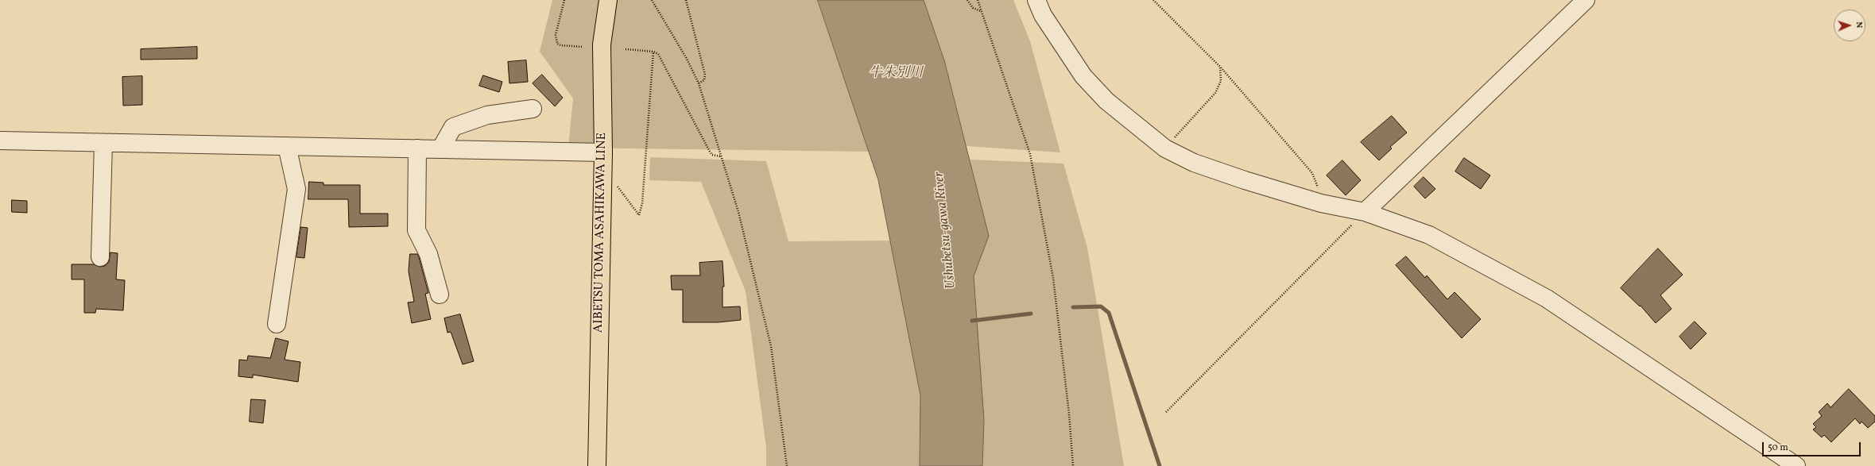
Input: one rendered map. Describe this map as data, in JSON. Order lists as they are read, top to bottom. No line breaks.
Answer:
{"streets":{"main road":["AIBETSU TOMA ASAHIKAWA LINE"]},"water":["牛朱別川","Ushubetsu-gawa River"],"scale_bar":"50 m","north":"right"}
